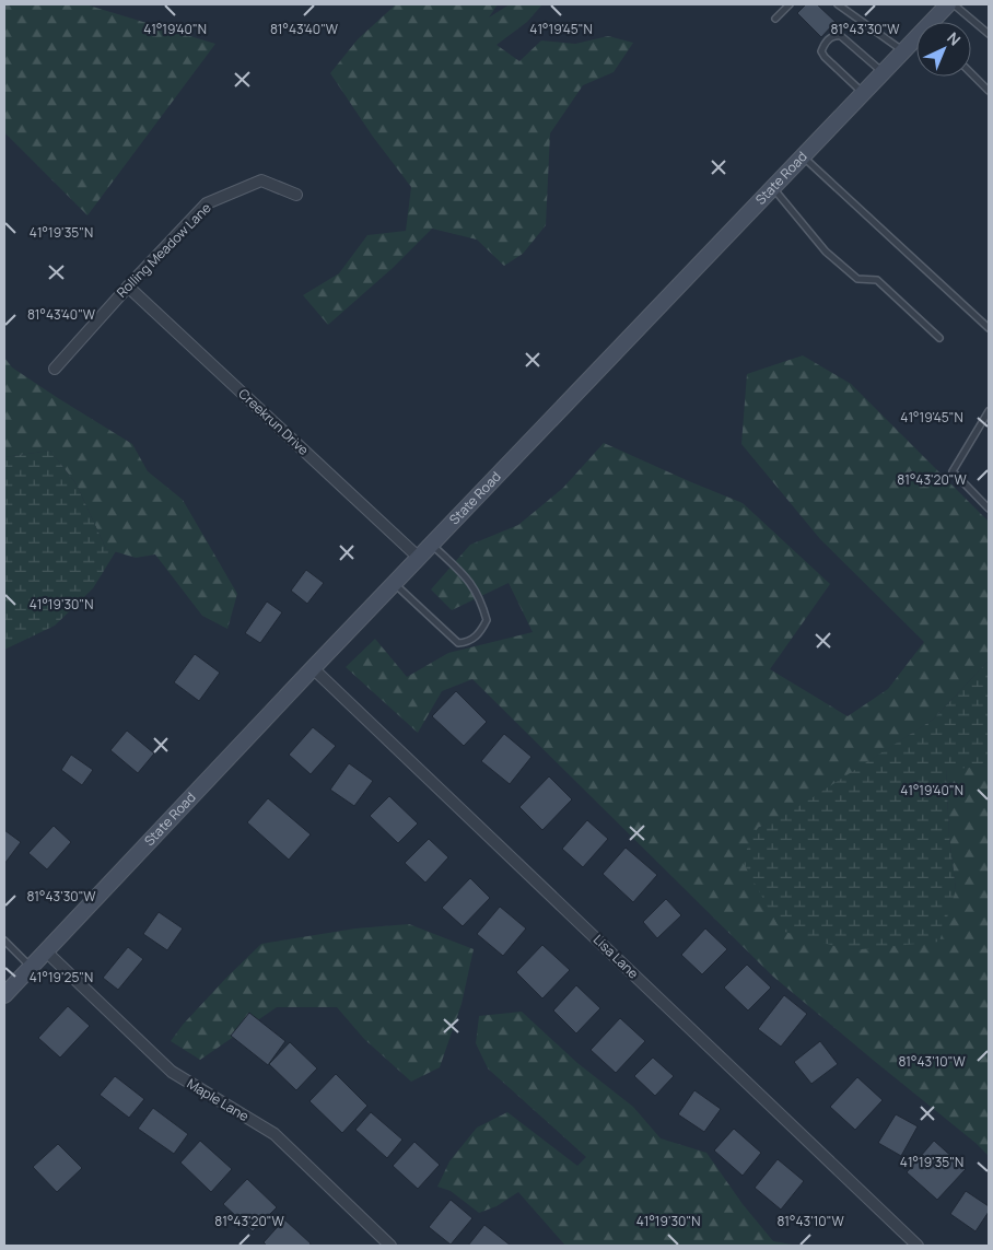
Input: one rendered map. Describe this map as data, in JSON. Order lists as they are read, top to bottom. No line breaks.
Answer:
{"streets":{"main road":["State Road"],"street":["Rolling Meadow Lane","Creekrun Drive","Lisa Lane","Maple Lane"]},"crossings":[["State Road","Creekrun Drive"],["State Road","Lisa Lane"],["State Road","Maple Lane"],["Rolling Meadow Lane","Creekrun Drive"]],"north":"top right","coordinates":["41°19'40\"N","41°19'45\"N","81°43'40\"W","81°43'30\"W","41°19'35\"N","81°43'20\"W","41°19'30\"N","41°19'25\"N","81°43'10\"W"]}
